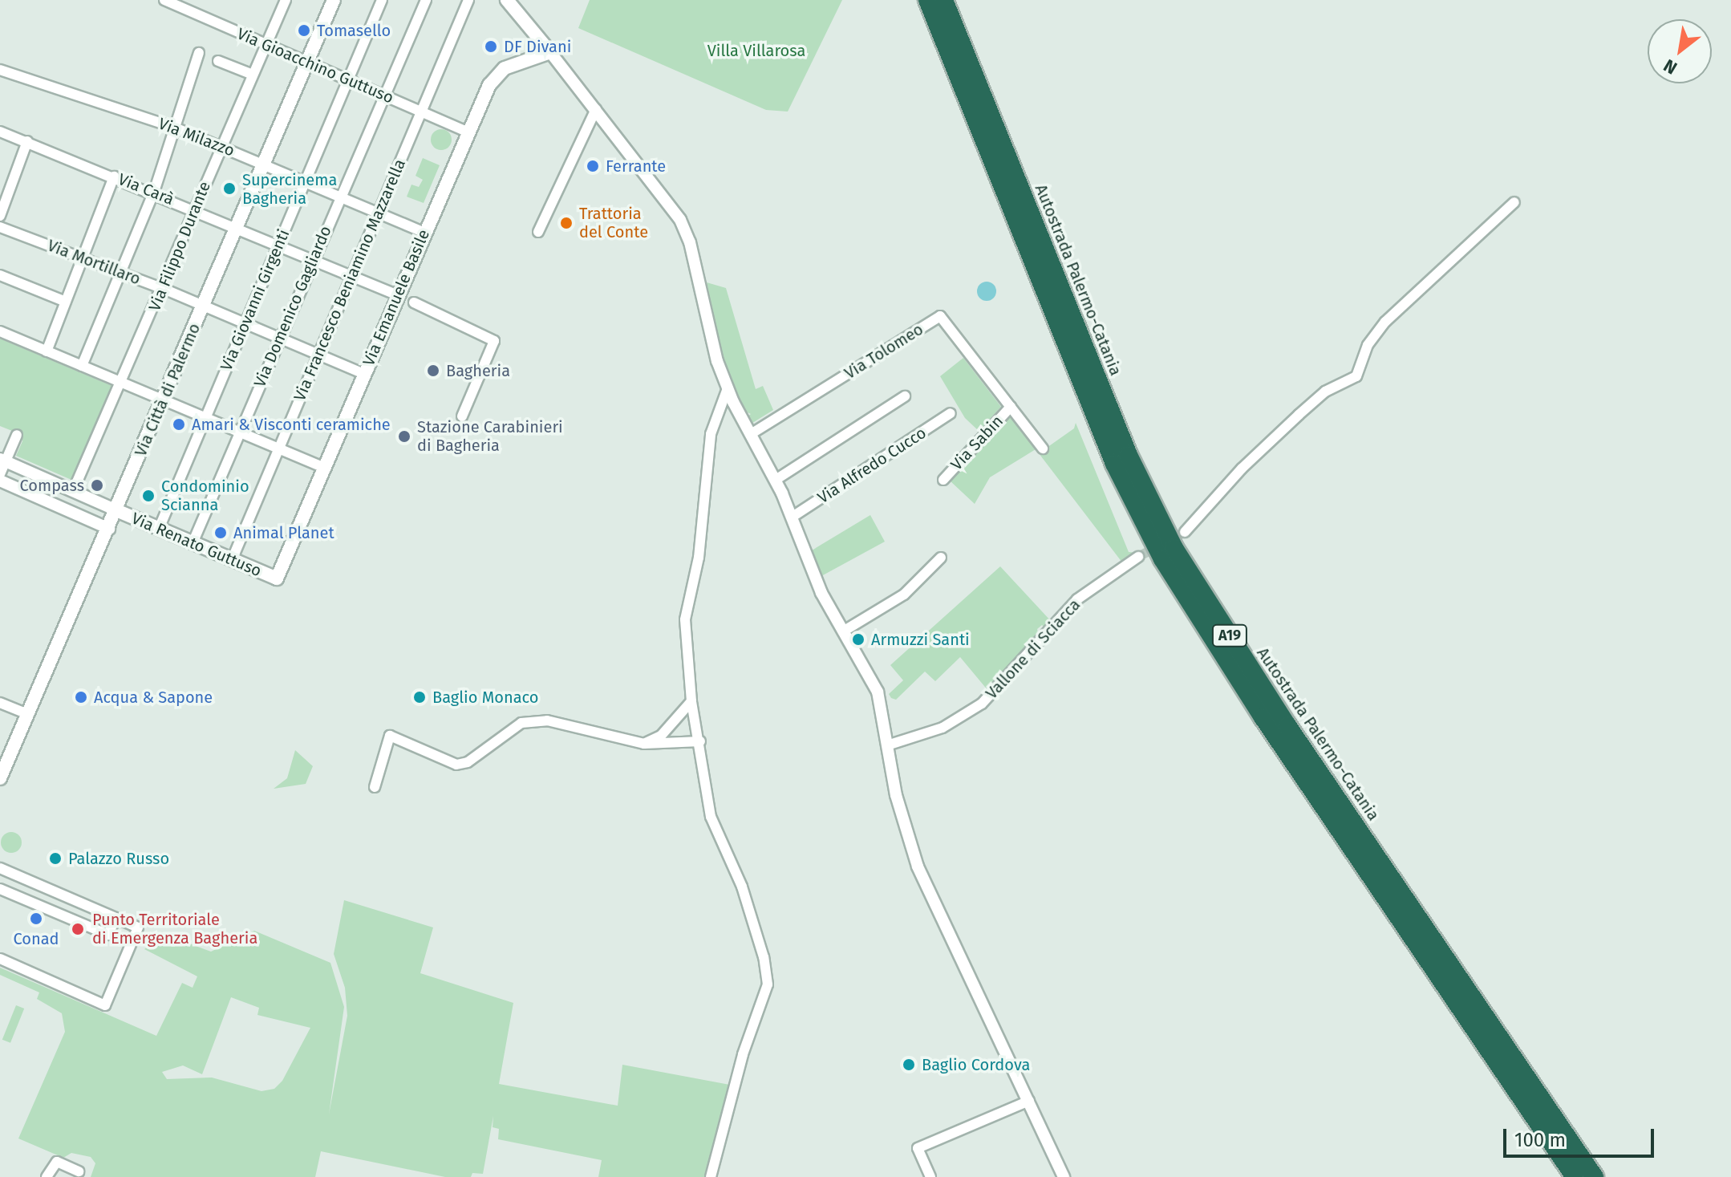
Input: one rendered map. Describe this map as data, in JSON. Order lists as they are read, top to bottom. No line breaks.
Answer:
{"streets":{"highway":["Autostrada Palermo-Catania","A19"],"main road":["Via Emanuele Basile","Via Città di Palermo","Via Renato Guttuso"],"street":["Via Gioacchino Guttuso","Via Milazzo","Via Carà","Via Filippo Durante","Via Mortillaro","Via Francesco Beniamino Mazzarella","Via Giovanni Girgenti","Via Domenico Gagliardo","Via Tolomeo","Via Sabin","Via Alfredo Cucco","Vallone di Sciacca"]},"crossings":[["Via Gioacchino Guttuso","Via Filippo Durante"],["Via Gioacchino Guttuso","Via Francesco Beniamino Mazzarella"],["Via Gioacchino Guttuso","Via Emanuele Basile"],["Via Gioacchino Guttuso","Via Giovanni Girgenti"],["Via Gioacchino Guttuso","Via Domenico Gagliardo"],["Via Gioacchino Guttuso","Via Città di Palermo"],["Via Milazzo","Via Filippo Durante"],["Via Milazzo","Via Francesco Beniamino Mazzarella"],["Via Milazzo","Via Emanuele Basile"],["Via Milazzo","Via Giovanni Girgenti"],["Via Milazzo","Via Domenico Gagliardo"],["Via Milazzo","Via Città di Palermo"],["Via Carà","Via Filippo Durante"],["Via Carà","Via Francesco Beniamino Mazzarella"],["Via Carà","Via Emanuele Basile"],["Via Carà","Via Giovanni Girgenti"],["Via Carà","Via Domenico Gagliardo"],["Via Carà","Via Città di Palermo"],["Via Filippo Durante","Via Mortillaro"],["Via Mortillaro","Via Francesco Beniamino Mazzarella"],["Via Mortillaro","Via Emanuele Basile"],["Via Mortillaro","Via Giovanni Girgenti"],["Via Mortillaro","Via Domenico Gagliardo"],["Via Mortillaro","Via Città di Palermo"],["Via Francesco Beniamino Mazzarella","Via Renato Guttuso"],["Via Emanuele Basile","Via Renato Guttuso"],["Via Giovanni Girgenti","Via Renato Guttuso"],["Via Domenico Gagliardo","Via Renato Guttuso"],["Via Tolomeo","Via Sabin"],["Via Città di Palermo","Via Renato Guttuso"]],"parks":["Villa Villarosa"],"places":["Tomasello","DF Divani","Ferrante","Supercinema Bagheria","Trattoria del Conte","Bagheria","Amari & Visconti ceramiche","Stazione Carabinieri di Bagheria","Compass","Condominio Scianna","Animal Planet","Armuzzi Santi","Acqua & Sapone","Baglio Monaco","Palazzo Russo","Conad","Punto Territoriale di Emergenza Bagheria","Baglio Cordova"],"scale_bar":"100 m","north":"bottom left"}
